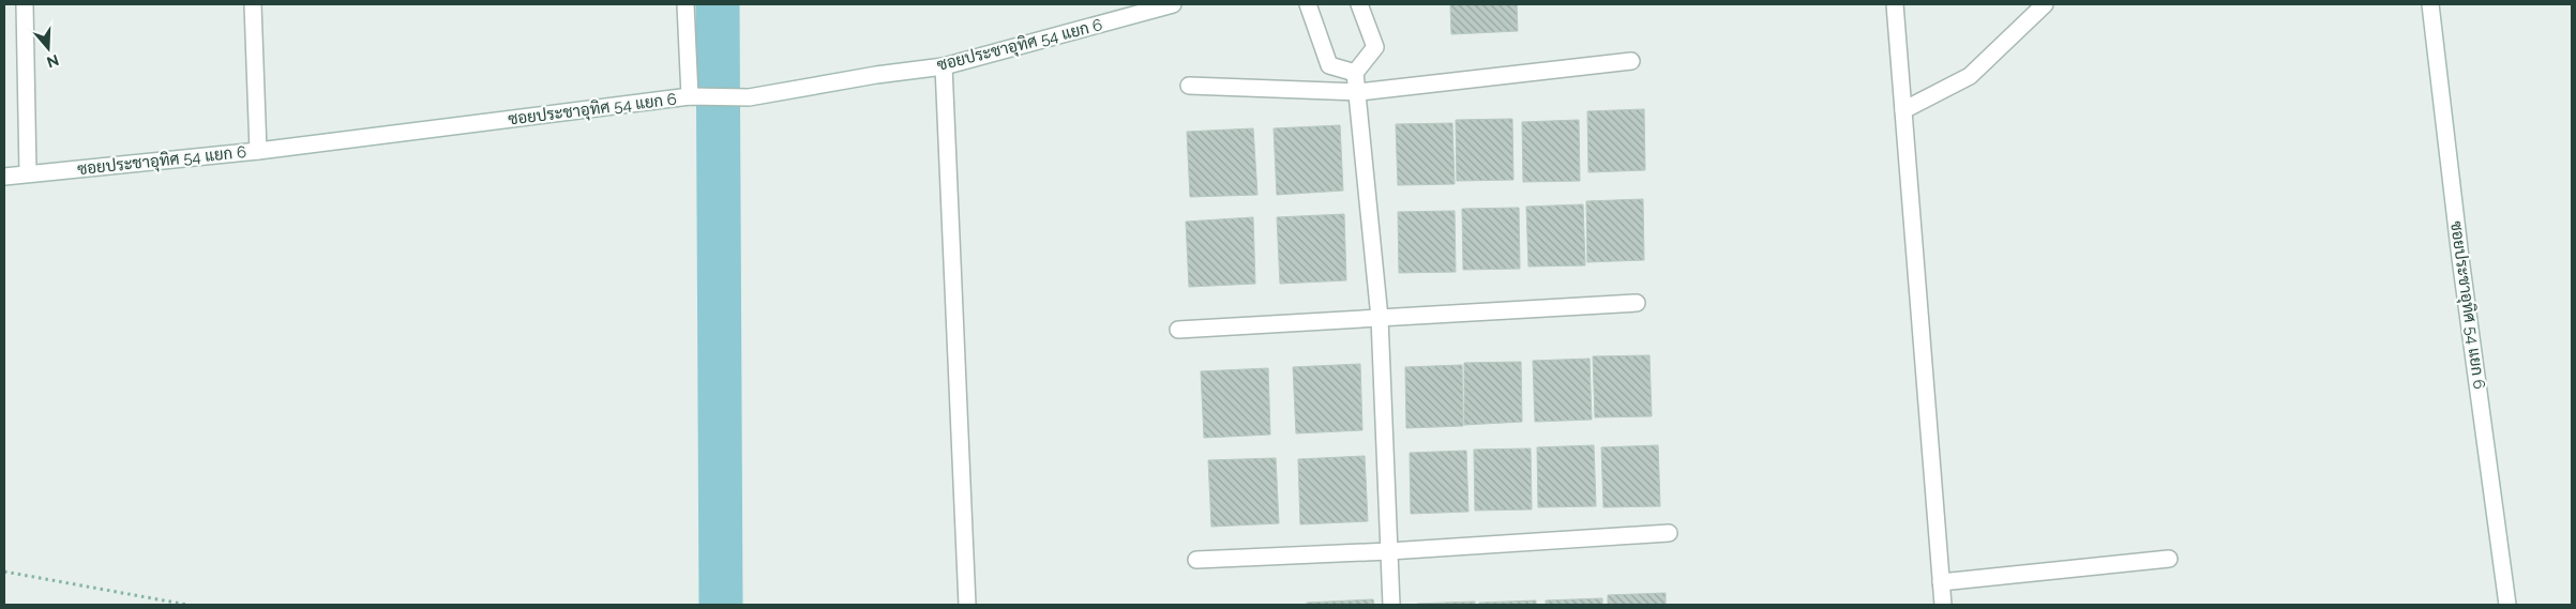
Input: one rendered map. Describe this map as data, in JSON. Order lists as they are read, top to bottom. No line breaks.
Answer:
{"streets":{"street":["ซอยประชาอุทิศ 54 แยก 6"]},"north":"bottom"}
